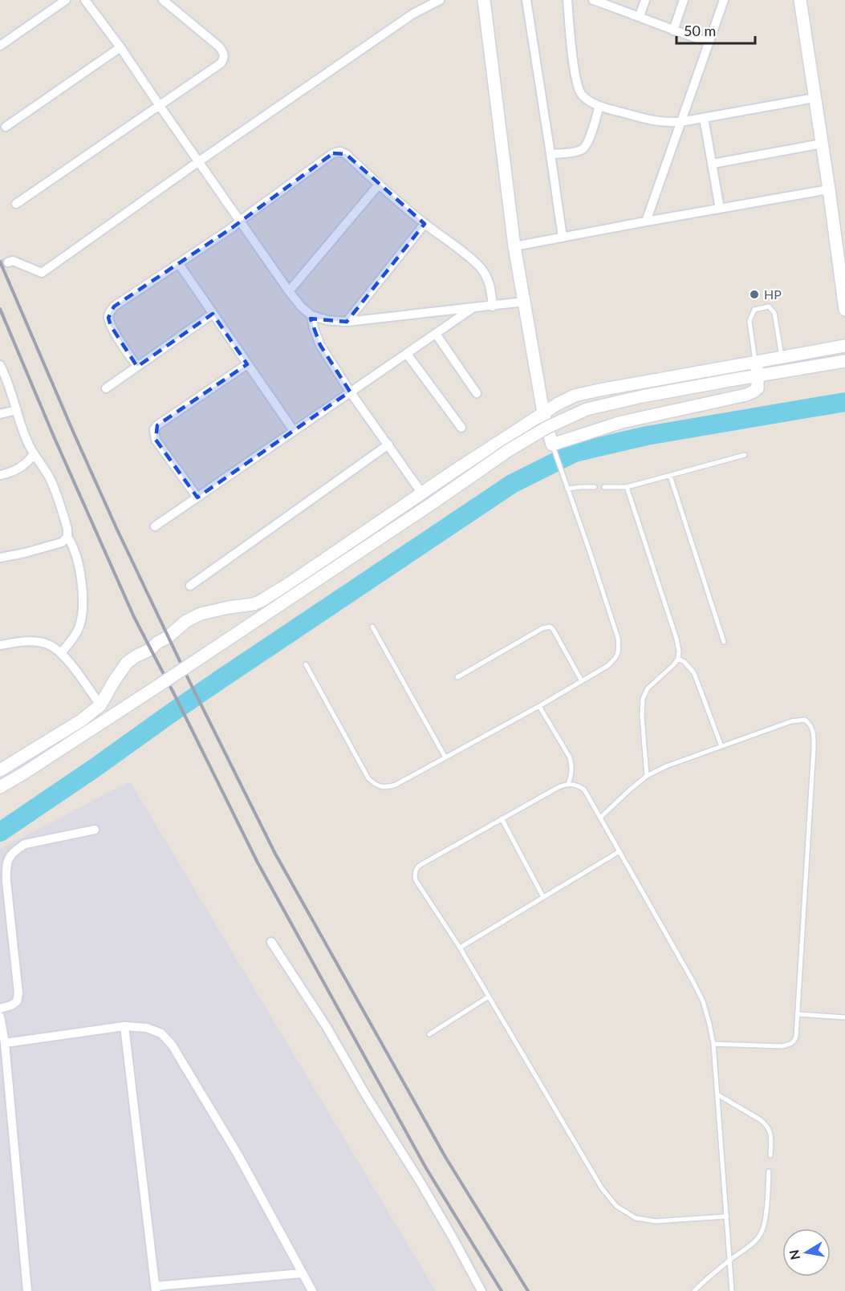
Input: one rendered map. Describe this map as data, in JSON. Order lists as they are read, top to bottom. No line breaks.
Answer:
{"places":["HP"],"scale_bar":"50 m","north":"left"}
